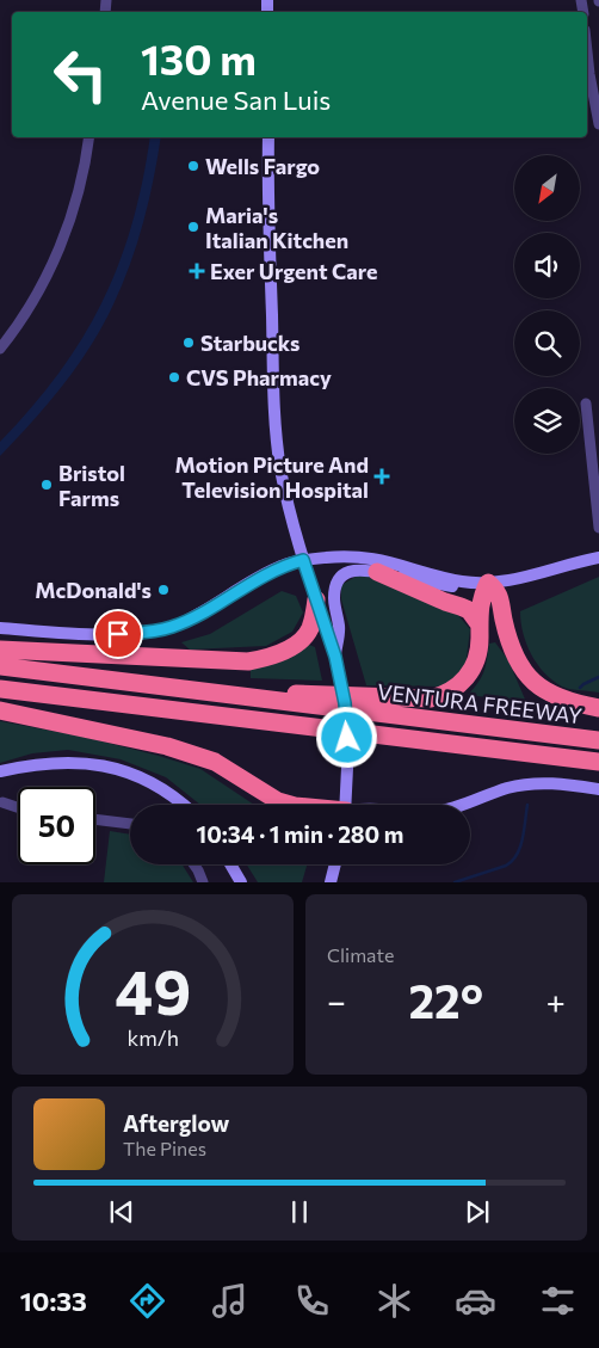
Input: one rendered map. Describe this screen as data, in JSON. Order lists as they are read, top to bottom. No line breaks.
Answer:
{"streets":{"highway":["VENTURA FREEWAY"]},"places":{"other":["Wells Fargo","Maria's Italian Kitchen","Starbucks","CVS Pharmacy","Bristol Farms","McDonald's"],"health":["Exer Urgent Care","Motion Picture And Television Hospital"]},"north":"bottom left","page":{"turn":["130 m","Avenue San Luis"],"limit":"50","trip":"10:34 · 1 min · 280 m","tile":"Climate","heat":["−","22°","+"],"song":["Afterglow","The Pines"],"tabs":"10:33","gauge":["49","km/h"]}}
